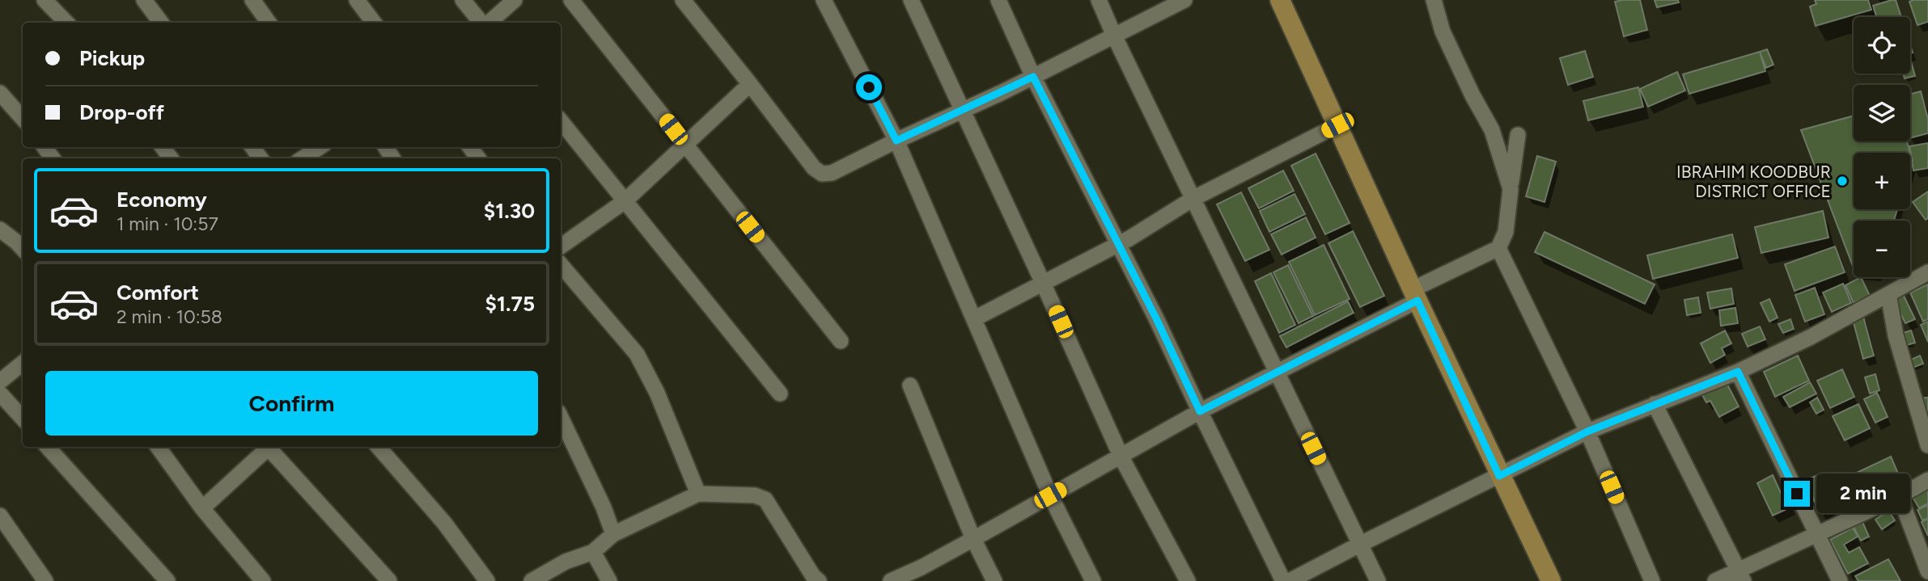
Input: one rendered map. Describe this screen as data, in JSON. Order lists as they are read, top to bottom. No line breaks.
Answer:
{"places":["IBRAHIM KOODBUR DISTRICT OFFICE"],"page":{"map_buttons":["+","−"],"banner":["Pickup","Drop-off"],"list":[{"name":"Economy","note":"1 min · 10:57","value":"$1.30"},{"name":"Comfort","note":"2 min · 10:58","value":"$1.75"}],"buttons":"Confirm","bubble":"2 min"}}
